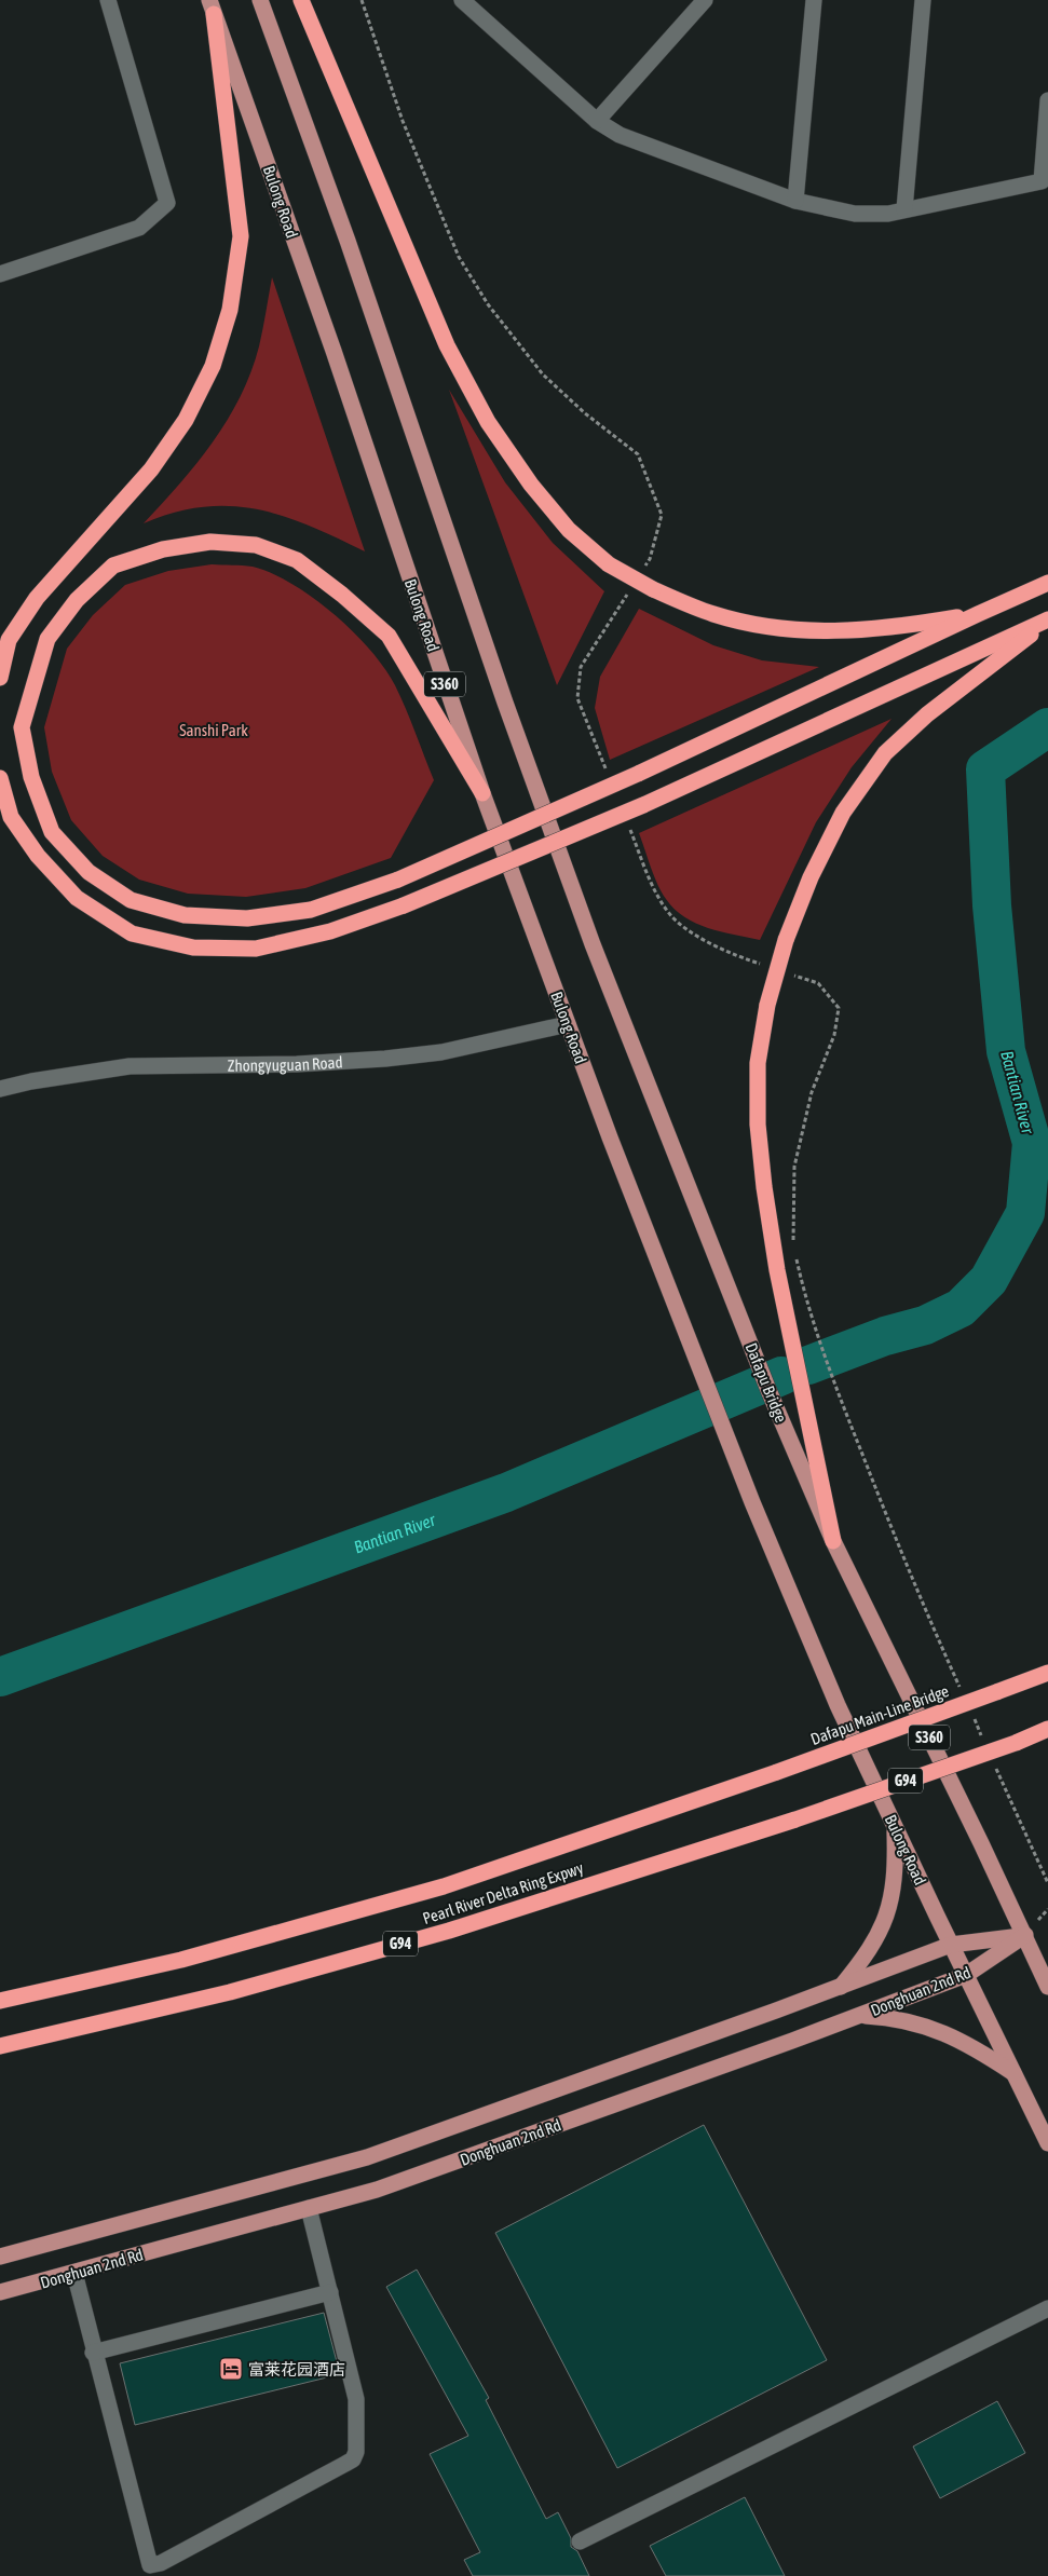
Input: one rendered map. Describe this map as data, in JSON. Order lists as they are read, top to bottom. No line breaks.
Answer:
{"streets":{"highway":["Dafapu Main-Line Bridge","G94","Pearl River Delta Ring Expwy"],"main road":["Bulong Road","S360","Dafapu Bridge","Donghuan 2nd Rd"],"street":["Zhongyuguan Road"]},"crossings":[["Bulong Road","Zhongyuguan Road"],["Bulong Road","Donghuan 2nd Rd"],["S360","Dafapu Bridge"],["S360","Donghuan 2nd Rd"],["Dafapu Main-Line Bridge","Pearl River Delta Ring Expwy"]],"water":["Bantian River"],"parks":["Sanshi Park"],"places":{"hotel":["富莱花园酒店"]}}
